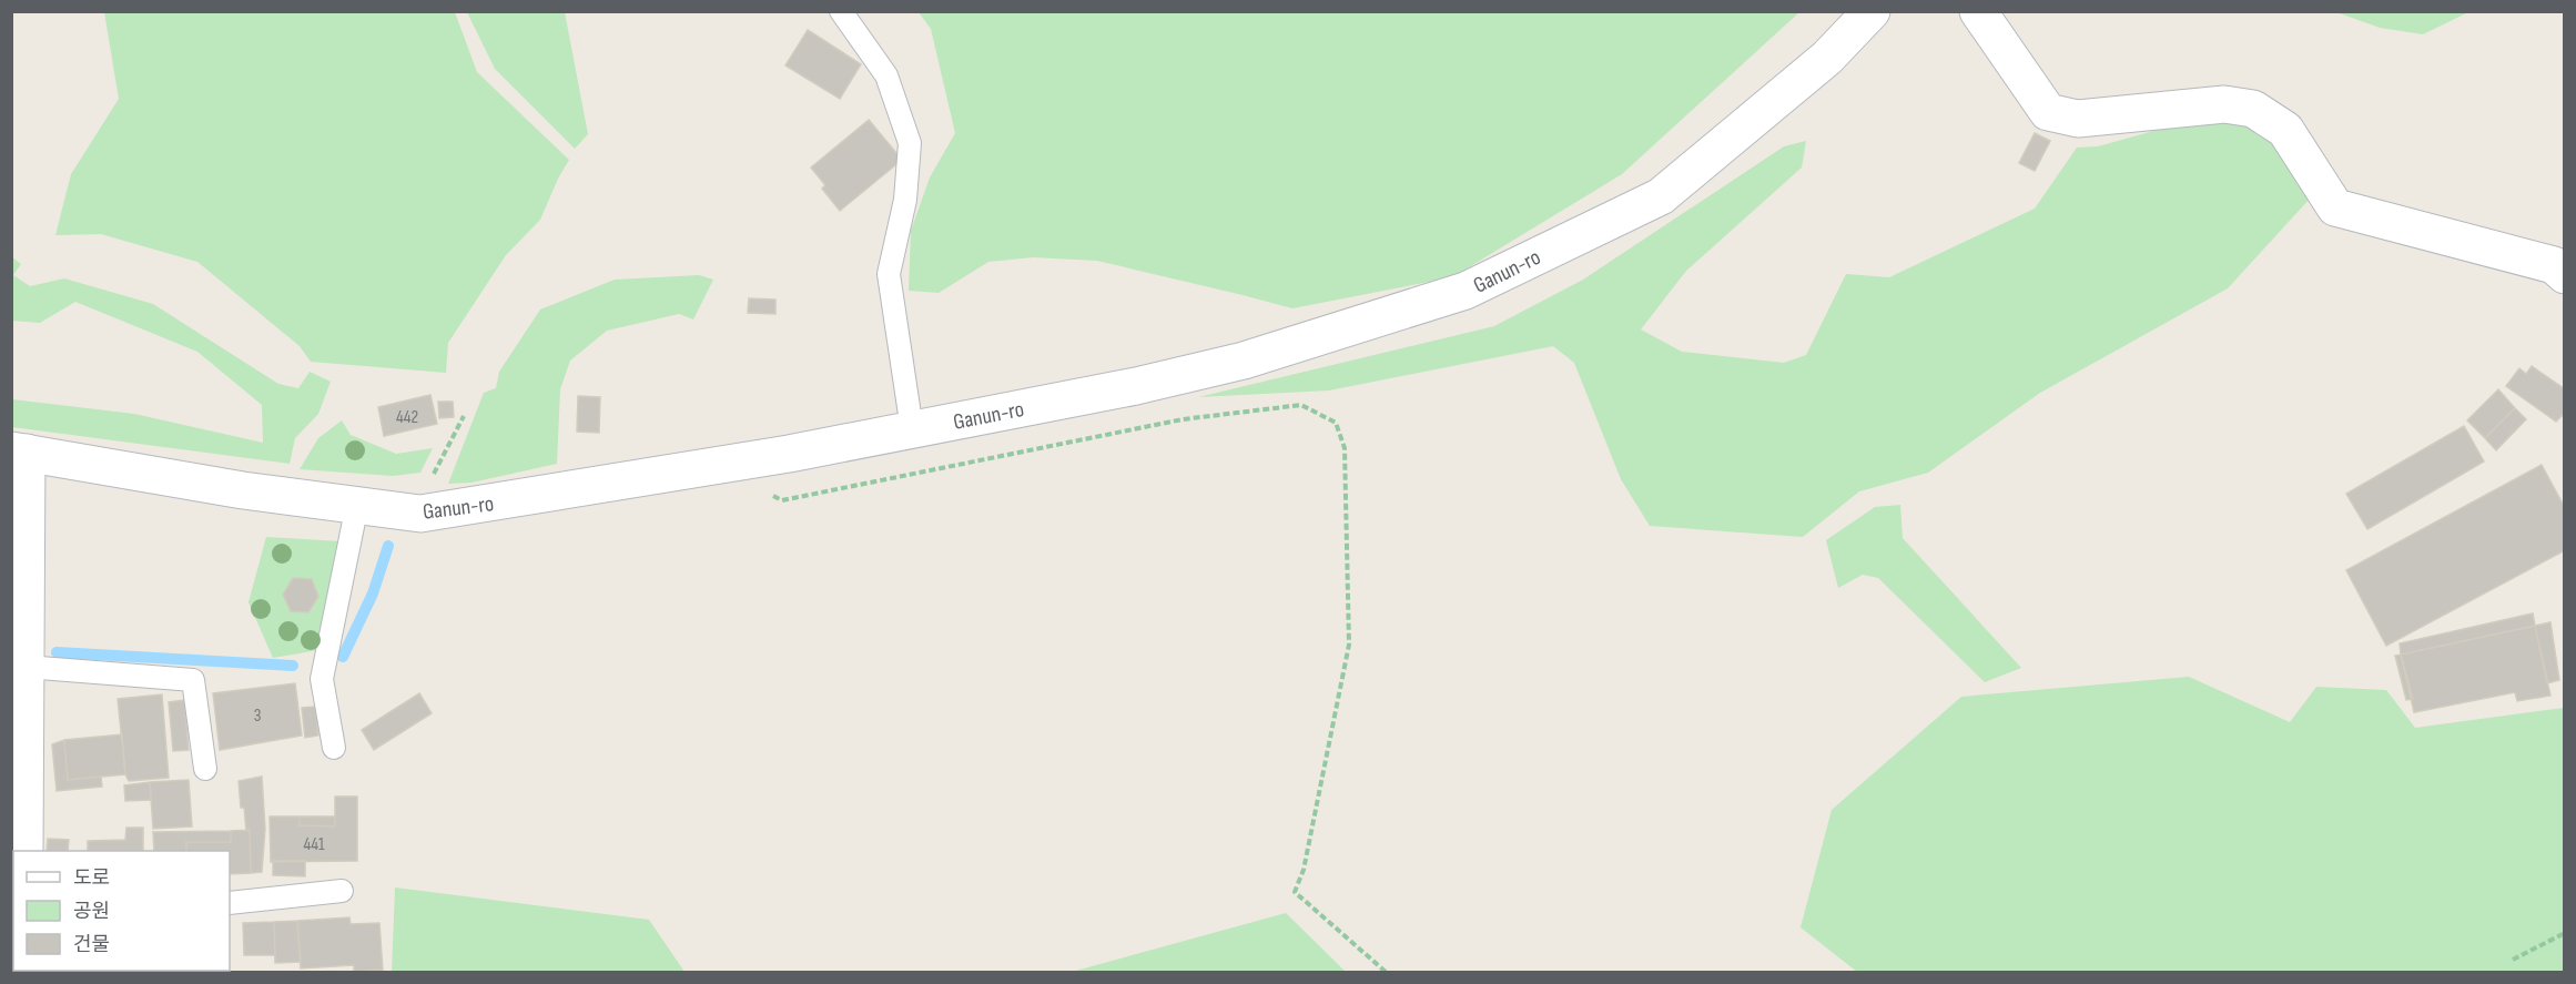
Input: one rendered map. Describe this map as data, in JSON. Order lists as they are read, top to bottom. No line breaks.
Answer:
{"streets":{"street":["Ganun-ro"]},"house_numbers":["442","3","441"],"legend":["도로","공원","건물"]}
